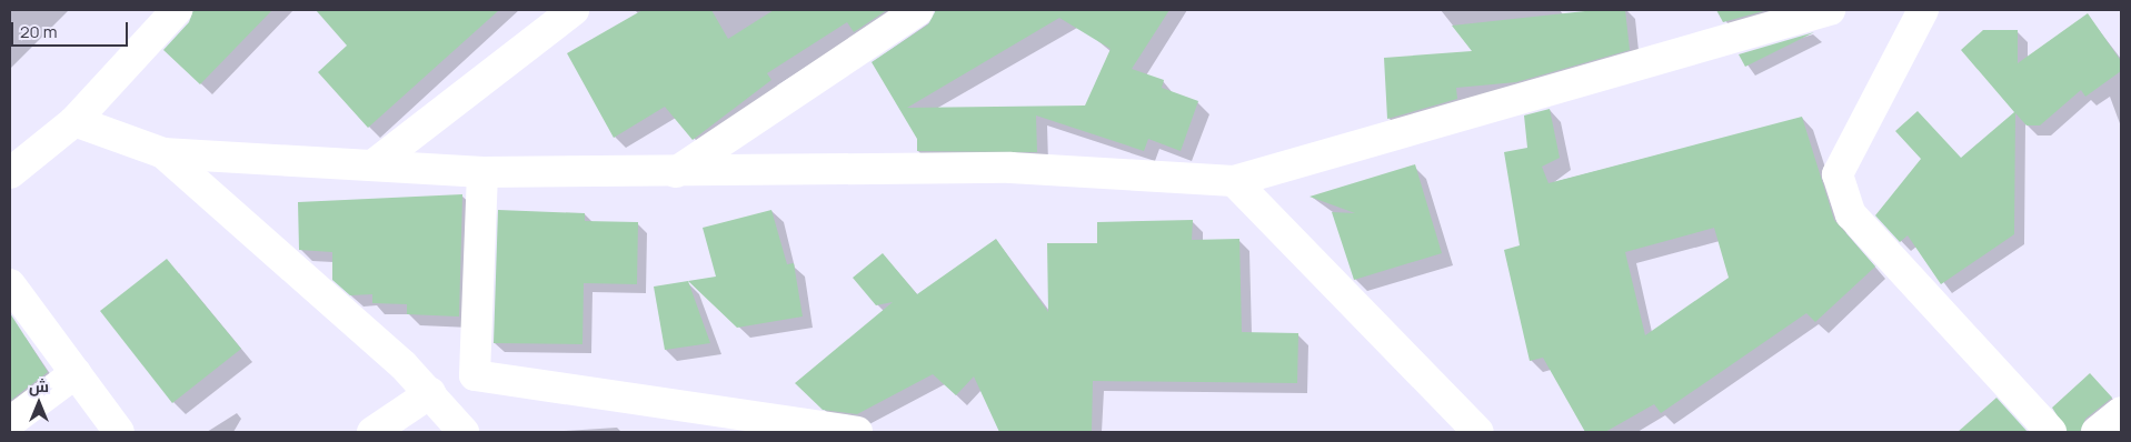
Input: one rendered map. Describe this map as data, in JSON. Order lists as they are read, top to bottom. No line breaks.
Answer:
{"scale_bar":"20 m","north":"top"}
